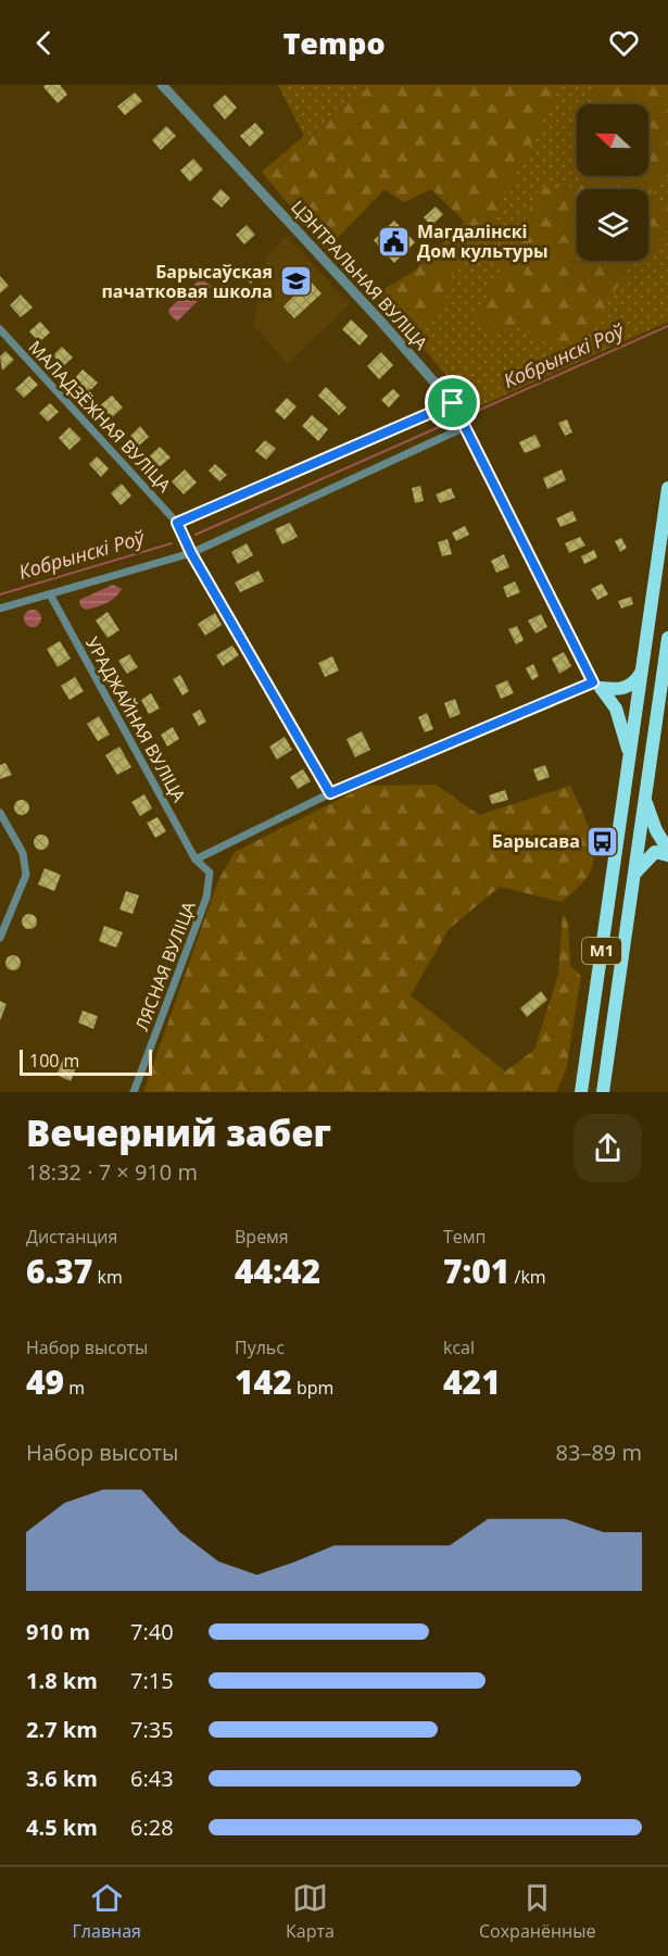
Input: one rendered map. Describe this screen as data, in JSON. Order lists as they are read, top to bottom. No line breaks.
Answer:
{"streets":{"highway":["М1"],"street":["ЦЭНТРАЛЬНАЯ ВУЛІЦА","МАЛАДЗЁЖНАЯ ВУЛІЦА","УРАДЖАЙНАЯ ВУЛІЦА","ЛЯСНАЯ ВУЛІЦА"]},"crossings":[["УРАДЖАЙНАЯ ВУЛІЦА","ЛЯСНАЯ ВУЛІЦА"]],"water":["Кобрынскі Роў"],"places":{"public building":["Магдалінскі Дом культуры"],"school or university":["Барысаўская пачатковая школа"],"bus stop":["Барысава"]},"scale_bar":"100 m","north":"left","page":{"header":"Tempo","scale":"100 m","heading":["Вечерний забег","18:32 · 7 × 910 m"],"stats":[["Дистанция","6.37 km"],["Время","44:42"],["Темп","7:01 /km"],["Набор высоты","49 m"],["Пульс","142 bpm"],["kcal","421"]],"chart":["Набор высоты","83–89 m"],"list":[{"name":"910 m","note":"7:40"},{"name":"1.8 km","note":"7:15"},{"name":"2.7 km","note":"7:35"},{"name":"3.6 km","note":"6:43"},{"name":"4.5 km","note":"6:28"}],"tabs":["Главная","Карта","Сохранённые"]}}
